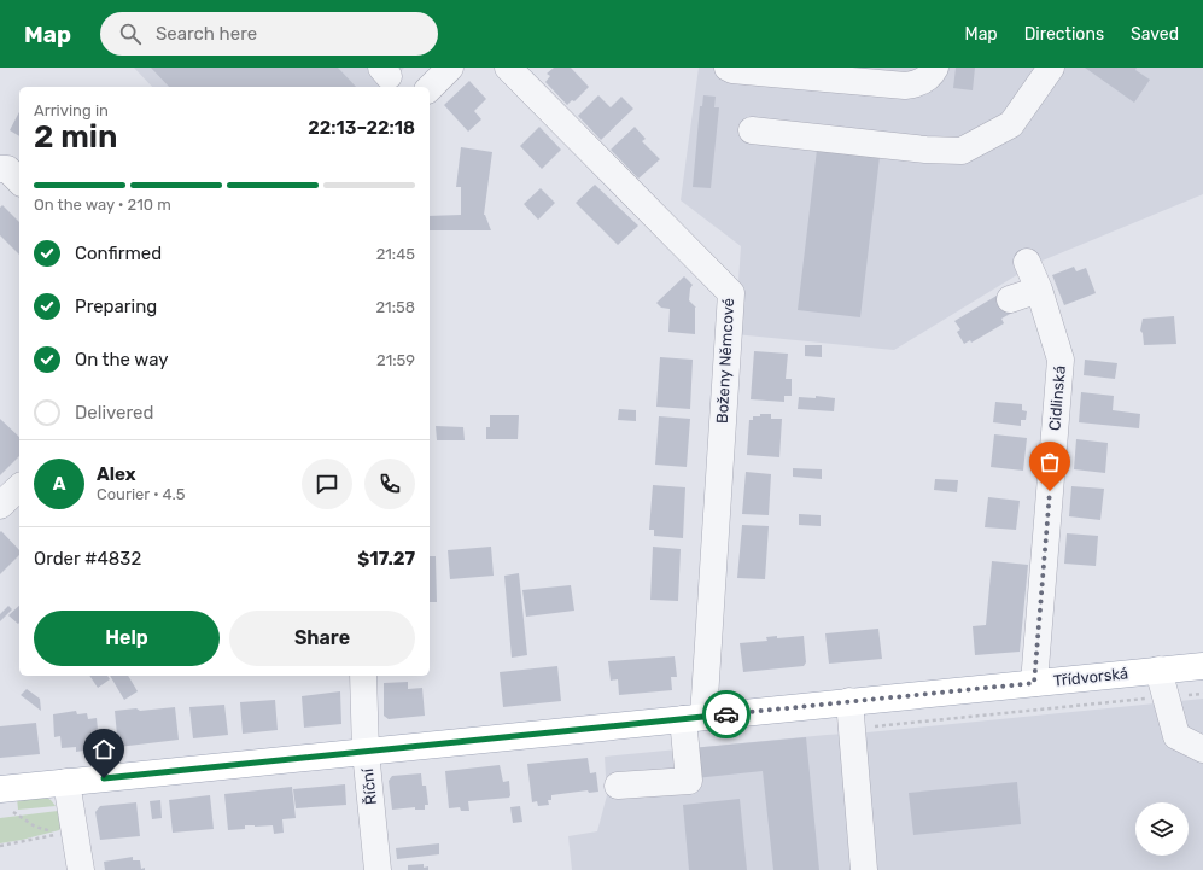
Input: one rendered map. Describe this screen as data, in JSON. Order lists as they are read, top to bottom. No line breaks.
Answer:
{"streets":{"main road":["Třídvorská"],"street":["Boženy Němcové","Cidlinská","Říční"]},"crossings":[["Boženy Němcové","Třídvorská"],["Cidlinská","Třídvorská"],["Třídvorská","Říční"]],"page":{"header":"Map","search":"Search here","nav":["Map","Directions","Saved"],"heading":["2 min","Arriving in","22:13–22:18"],"panel":["Alex","Courier · 4.5","Order #4832","$17.27"],"bar":"On the way · 210 m","list":[["Confirmed","21:45"],["Preparing","21:58"],["On the way","21:59"],"Delivered"],"round":"A","buttons":["Help","Share"]}}
